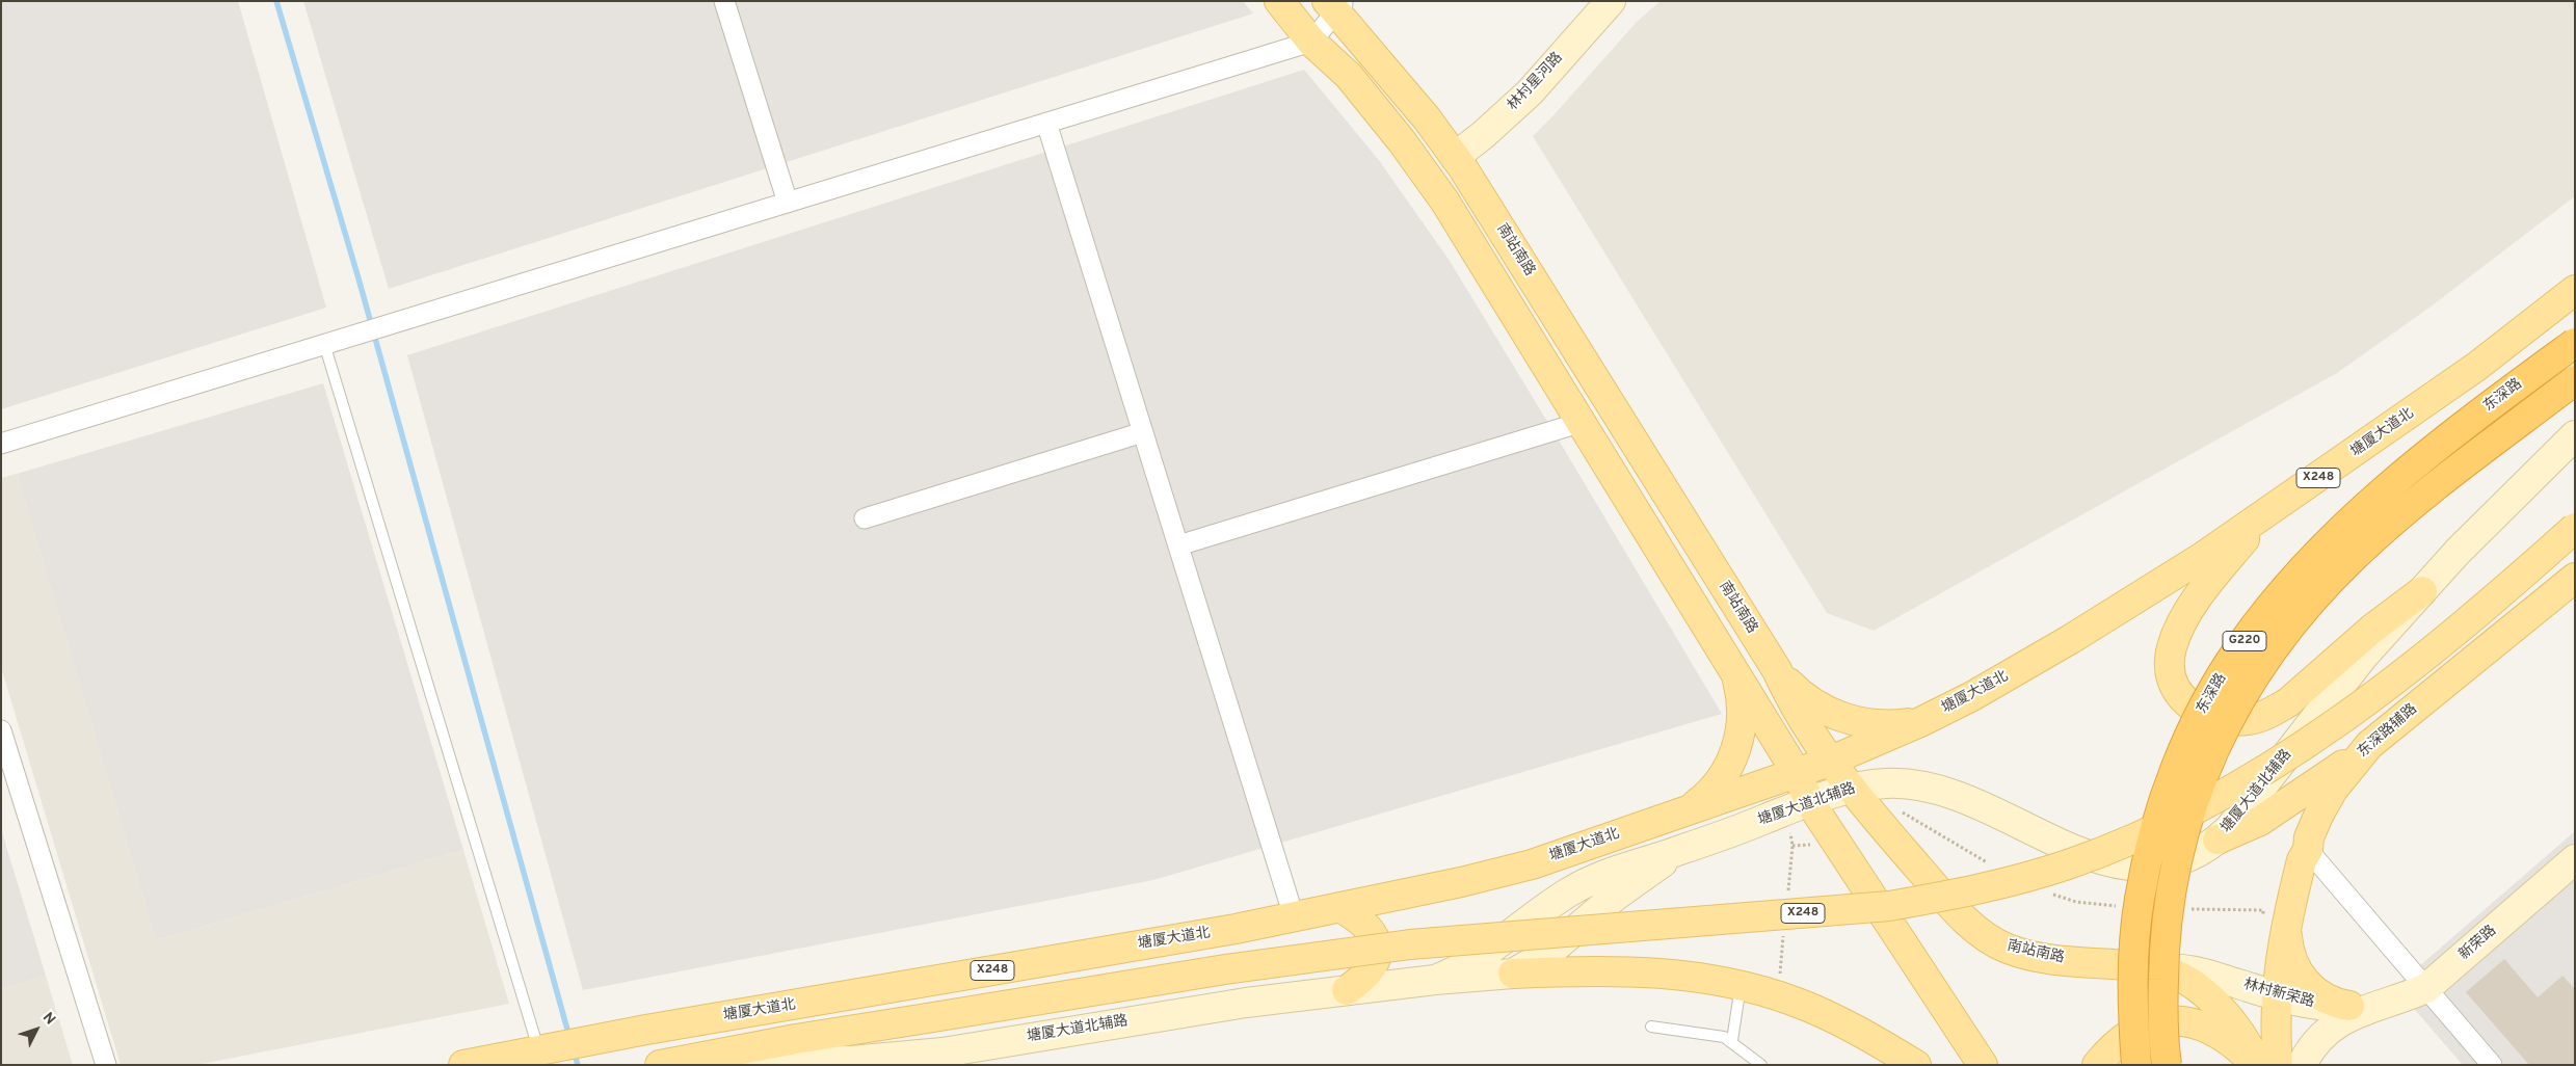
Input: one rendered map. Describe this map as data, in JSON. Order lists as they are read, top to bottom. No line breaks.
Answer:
{"streets":{"highway":["东深路","G220"],"main road":["林村星河路","南站南路","塘厦大道北","X248","东深路辅路","塘厦大道北辅路","新荣路","林村新荣路"]},"crossings":[["林村星河路","南站南路"],["南站南路","塘厦大道北"],["南站南路","塘厦大道北辅路"],["南站南路","林村新荣路"],["X248","塘厦大道北辅路"],["东深路辅路","林村新荣路"],["新荣路","林村新荣路"]],"north":"top right"}
